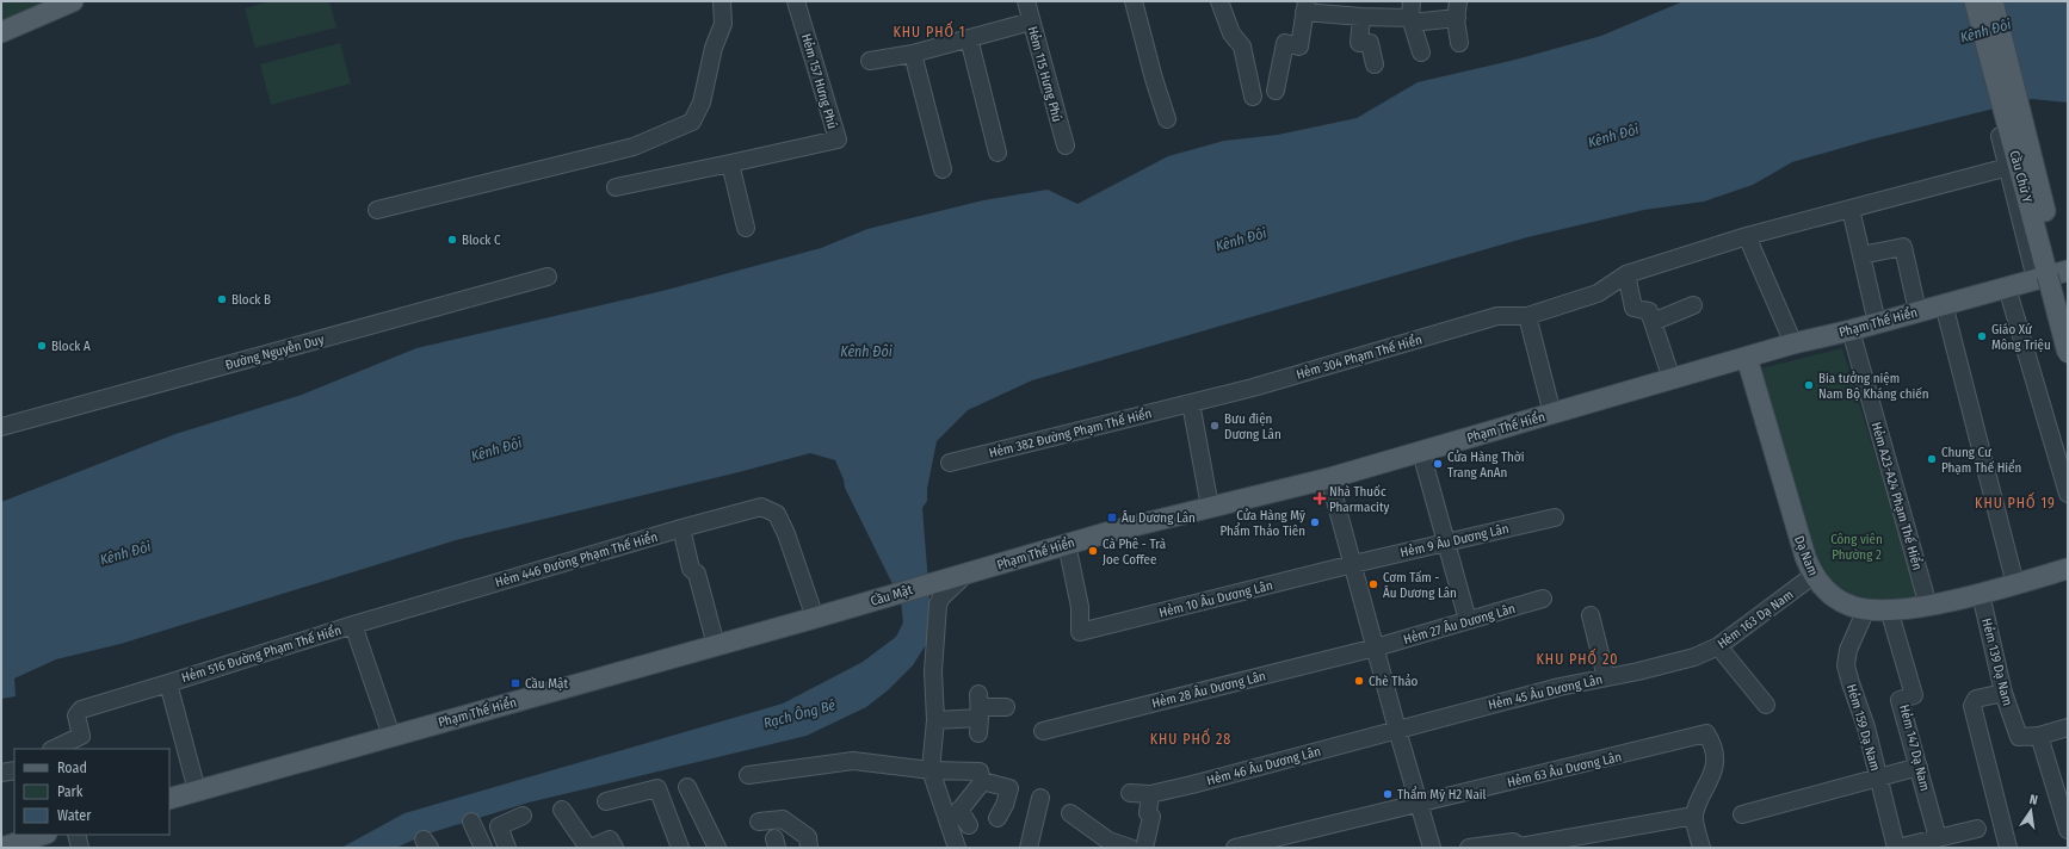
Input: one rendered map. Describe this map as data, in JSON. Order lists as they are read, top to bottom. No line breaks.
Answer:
{"streets":{"main road":["Cầu Chữ Y","Phạm Thế Hiển","Dạ Nam","Cầu Mật"],"street":["Hẻm 115 Hưng Phú","Hẻm 157 Hưng Phú","Đường Nguyễn Duy","Hẻm 304 Phạm Thế Hiển","Hẻm 382 Đường Phạm Thế Hiển","Hẻm A23-A24 Phạm Thế Hiển","Hẻm 9 Âu Dương Lân","Hẻm 446 Đường Phạm Thế Hiển","Hẻm 10 Âu Dương Lân","Hẻm 163 Dạ Nam","Hẻm 27 Âu Dương Lân","Hẻm 516 Đường Phạm Thế Hiển","Hẻm 139 Dạ Nam","Hẻm 28 Âu Dương Lân","Hẻm 45 Âu Dương Lân","Hẻm 159 Dạ Nam","Hẻm 147 Dạ Nam","Hẻm 46 Âu Dương Lân","Hẻm 63 Âu Dương Lân"]},"crossings":[["Phạm Thế Hiển","Hẻm A23-A24 Phạm Thế Hiển"],["Phạm Thế Hiển","Dạ Nam"],["Phạm Thế Hiển","Hẻm 446 Đường Phạm Thế Hiển"],["Phạm Thế Hiển","Cầu Mật"],["Phạm Thế Hiển","Hẻm 10 Âu Dương Lân"],["Phạm Thế Hiển","Hẻm 516 Đường Phạm Thế Hiển"],["Hẻm 304 Phạm Thế Hiển","Hẻm 382 Đường Phạm Thế Hiển"],["Hẻm A23-A24 Phạm Thế Hiển","Dạ Nam"],["Hẻm 9 Âu Dương Lân","Hẻm 10 Âu Dương Lân"],["Dạ Nam","Hẻm 163 Dạ Nam"],["Dạ Nam","Hẻm 139 Dạ Nam"],["Dạ Nam","Hẻm 159 Dạ Nam"],["Dạ Nam","Hẻm 147 Dạ Nam"],["Hẻm 446 Đường Phạm Thế Hiển","Hẻm 516 Đường Phạm Thế Hiển"],["Hẻm 163 Dạ Nam","Hẻm 45 Âu Dương Lân"],["Hẻm 27 Âu Dương Lân","Hẻm 28 Âu Dương Lân"],["Hẻm 45 Âu Dương Lân","Hẻm 46 Âu Dương Lân"]],"districts":["KHU PHỐ 1","KHU PHỐ 19","KHU PHỐ 20","KHU PHỐ 28"],"water":["Kênh Đôi","Rạch Ông Bé"],"parks":["Công viên Phường 2"],"places":{"other":["Block C","Block B","Giáo Xứ Mông Triệu","Block A","Bia tưởng niệm Nam Bộ Kháng chiến","Bưu điện Dương Lân","Chung Cư Phạm Thế Hiển","Cửa Hàng Thời Trang AnAn","Cửa Hàng Mỹ Phẩm Thảo Tiên","Cà Phê - Trà Joe Coffee","Cơm Tấm - Âu Dương Lân","Chè Thảo","Thẩm Mỹ H2 Nail"],"health":["Nhà Thuốc Pharmacity"],"transit":["Âu Dương Lân","Cầu Mật"]},"legend":["Road","Park","Water"],"north":"top"}
